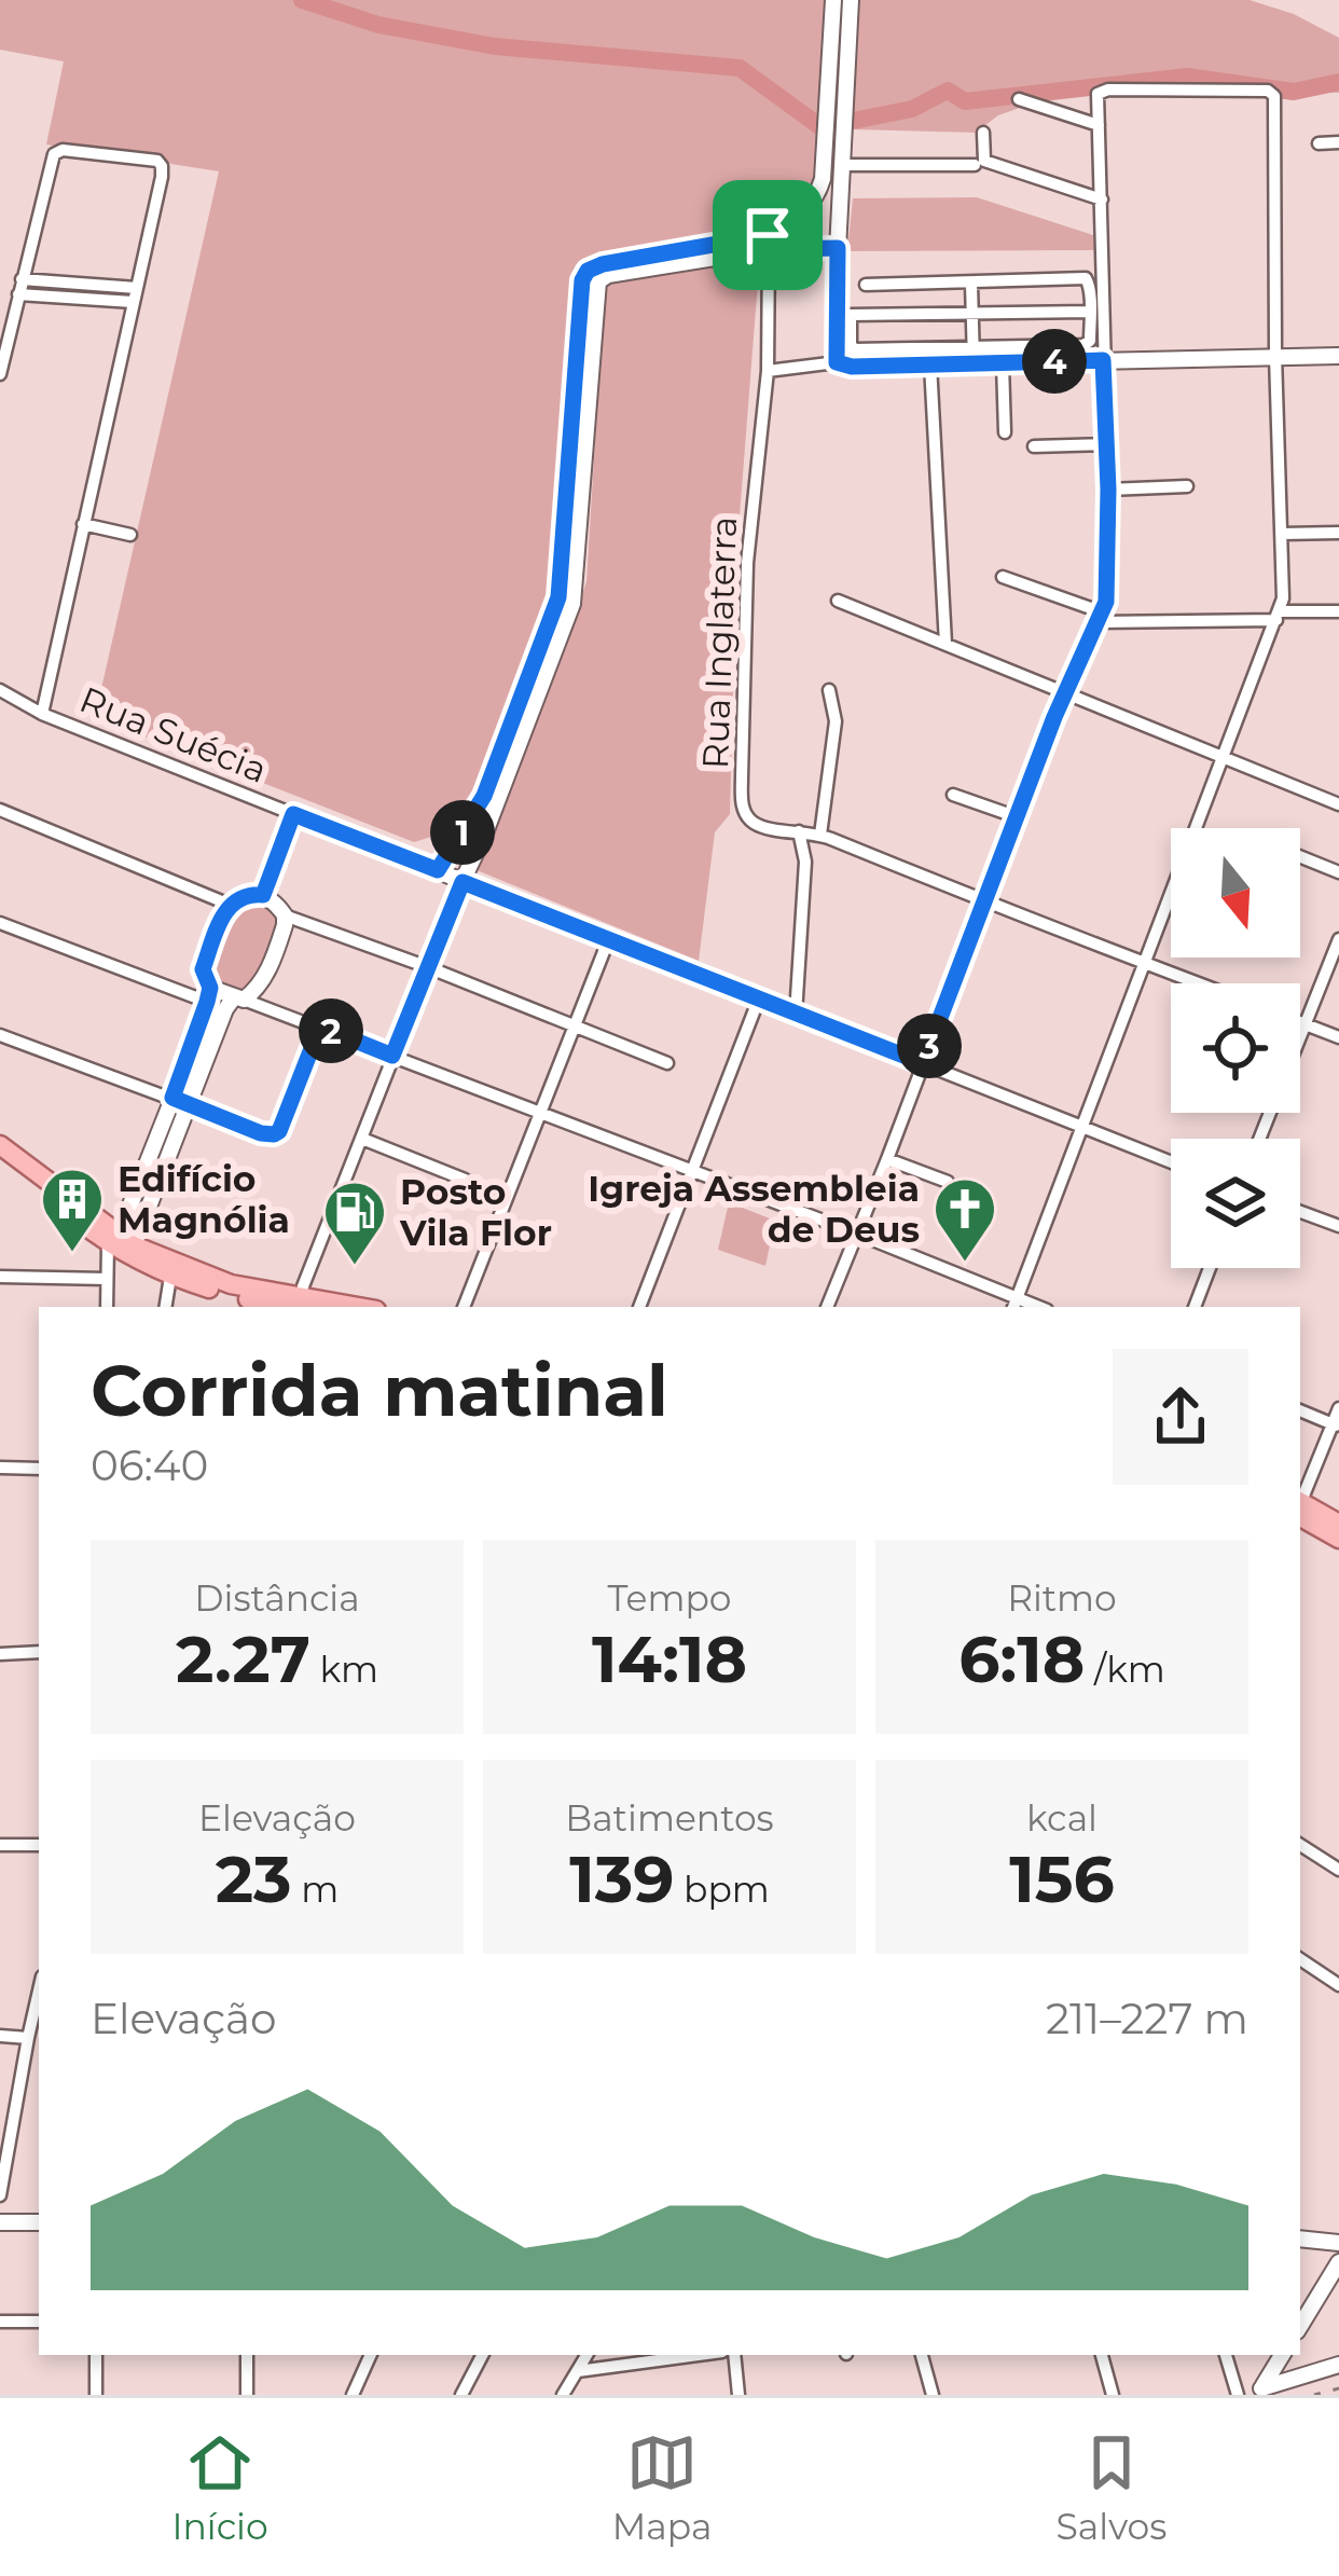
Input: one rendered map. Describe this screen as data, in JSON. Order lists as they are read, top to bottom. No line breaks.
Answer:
{"streets":{"street":["Rua Inglaterra","Rua Suécia"]},"places":{"building":["Edifício Magnólia"],"church":["Igreja Assembleia de Deus"],"fuel station":["Posto Vila Flor"]},"north":"bottom","page":{"pins":["4","1","2","3"],"heading":["Corrida matinal","06:40"],"stats":[["Distância","2.27 km"],["Tempo","14:18"],["Ritmo","6:18 /km"],["Elevação","23 m"],["Batimentos","139 bpm"],["kcal","156"]],"chart":["Elevação","211–227 m"],"tabs":["Início","Mapa","Salvos"]}}
